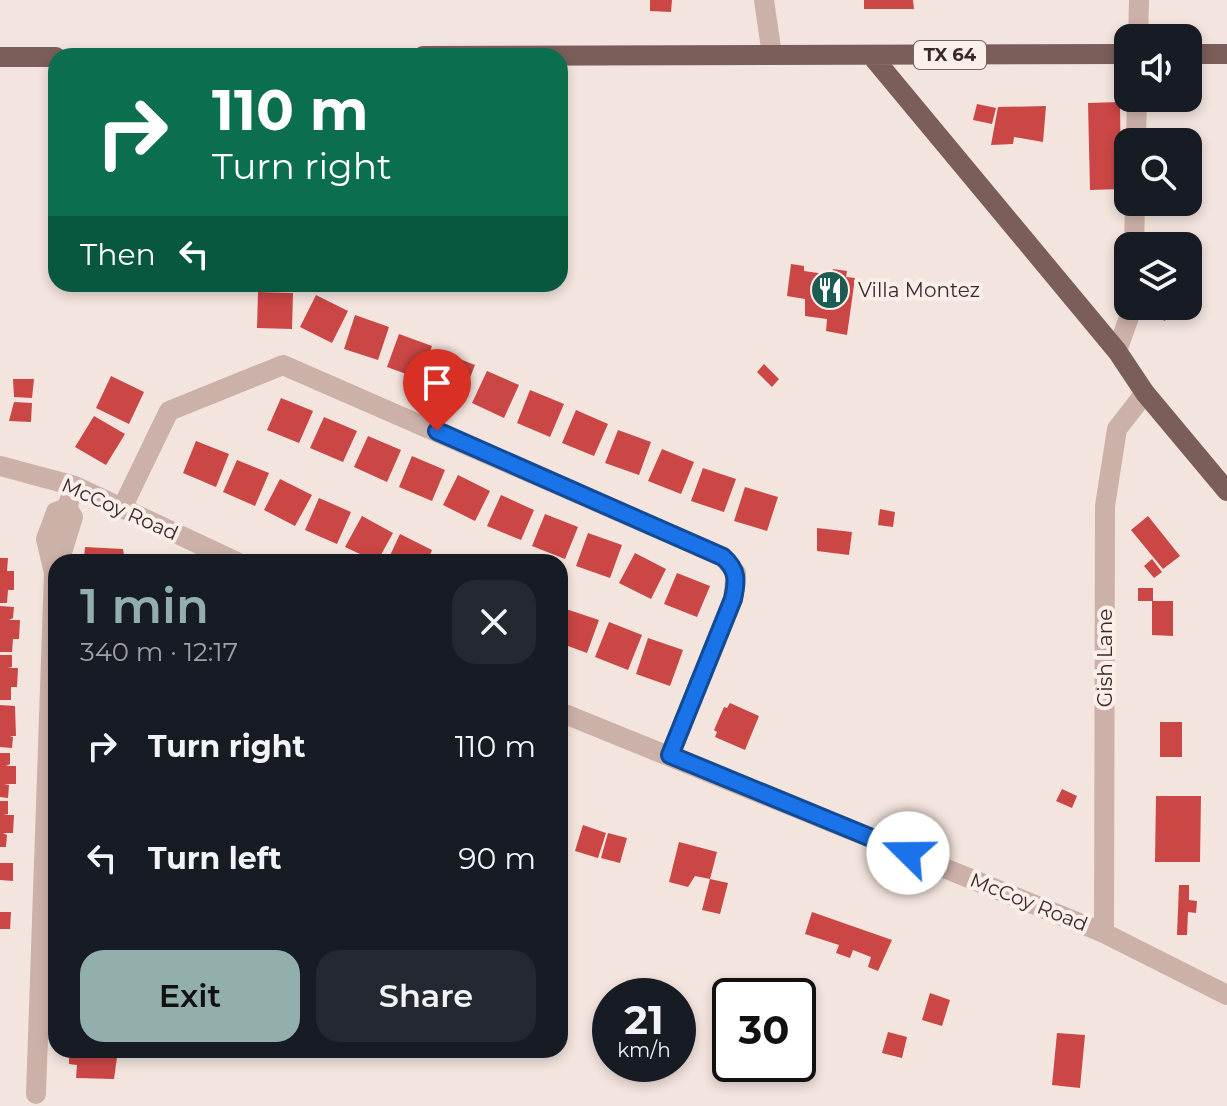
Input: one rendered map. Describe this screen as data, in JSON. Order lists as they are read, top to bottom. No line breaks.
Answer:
{"streets":{"main road":["TX 64"],"street":["McCoy Road","Gish Lane"]},"crossings":[["McCoy Road","Gish Lane"]],"places":{"restaurant":["Villa Montez"]},"page":{"turn":["110 m","Turn right"],"then":"Then","heading":["1 min","340 m · 12:17"],"list":[{"name":"Turn right","value":"110 m"},{"name":"Turn left","value":"90 m"}],"buttons":["Exit","Share"],"speed":"21 km/h","limit":"30"}}
